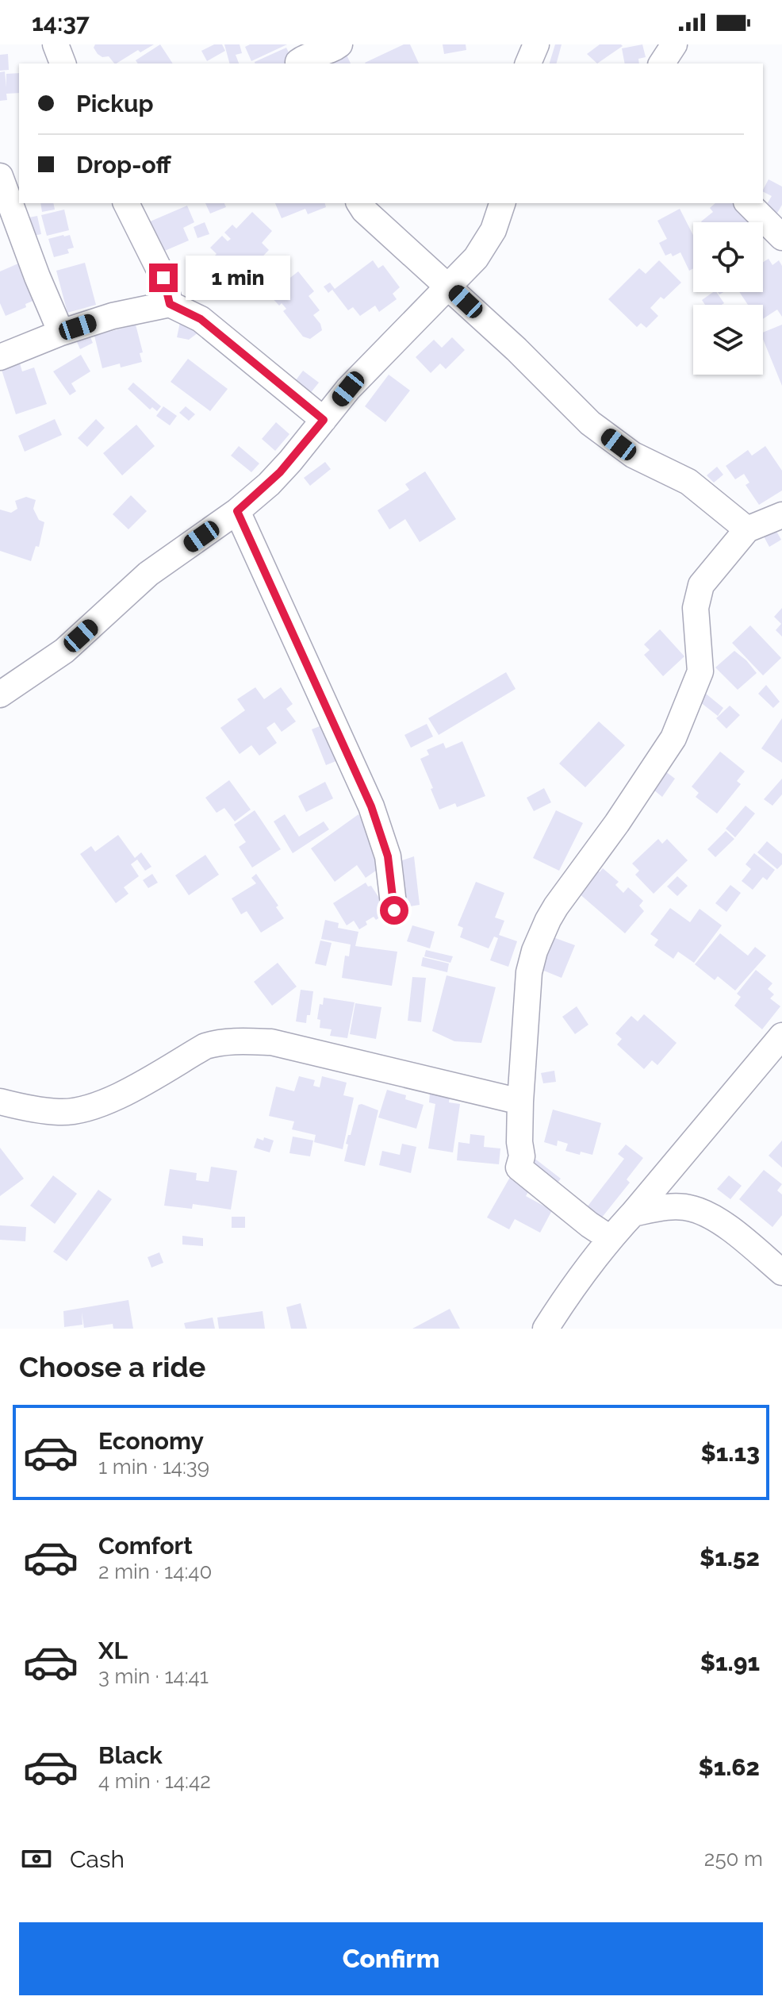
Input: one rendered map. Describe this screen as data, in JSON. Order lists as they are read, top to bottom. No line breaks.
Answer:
{"page":{"status":"14:37","banner":["Pickup","Drop-off"],"bubble":"1 min","heading":"Choose a ride","list":[{"name":"Economy","note":"1 min · 14:39","value":"$1.13"},{"name":"Comfort","note":"2 min · 14:40","value":"$1.52"},{"name":"XL","note":"3 min · 14:41","value":"$1.91"},{"name":"Black","note":"4 min · 14:42","value":"$1.62"}],"pay":["Cash","250 m"],"buttons":"Confirm"}}
